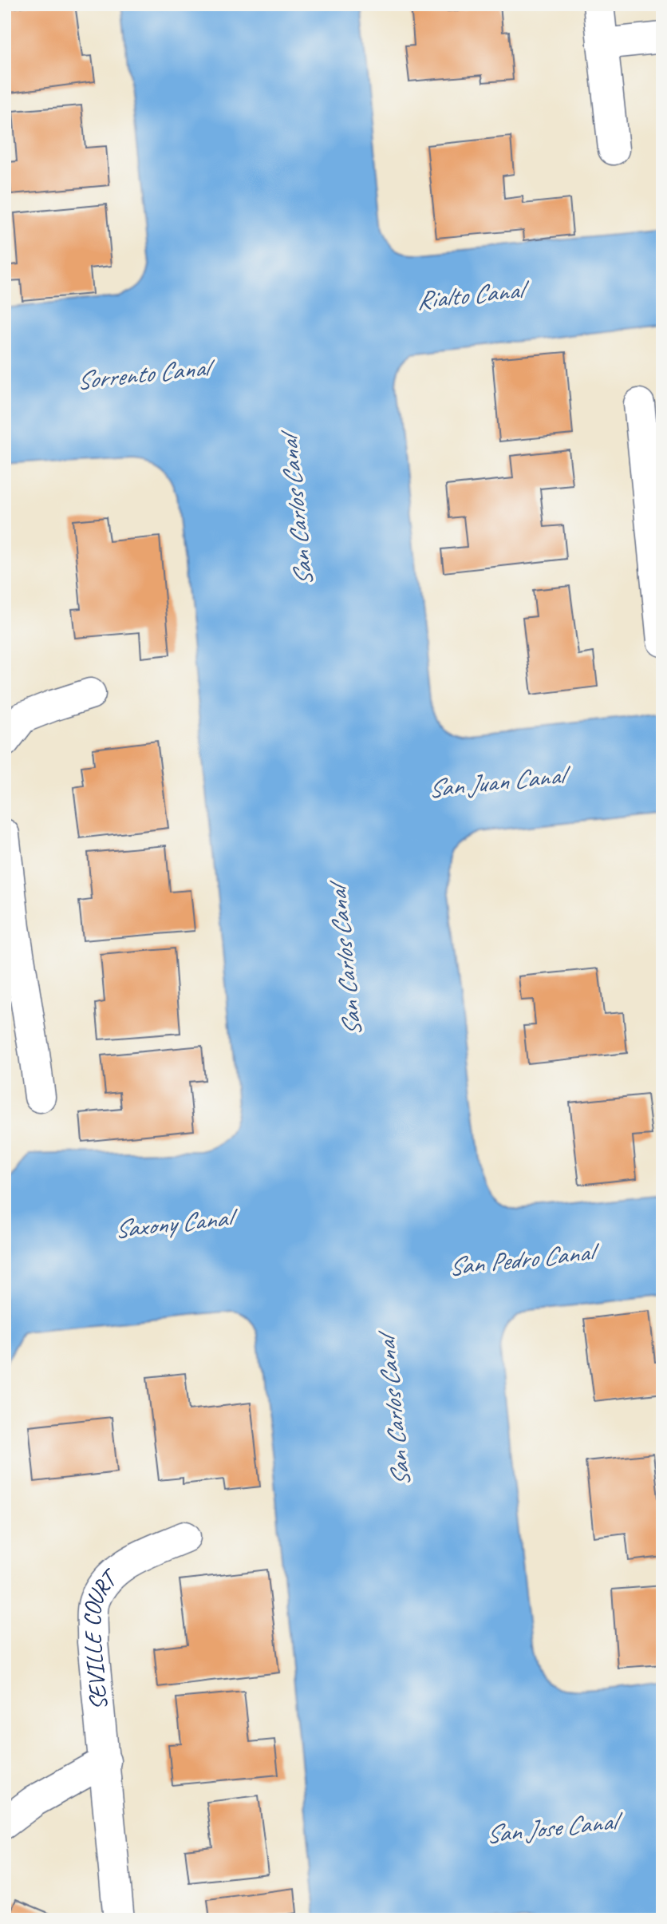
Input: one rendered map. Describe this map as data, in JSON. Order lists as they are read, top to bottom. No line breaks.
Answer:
{"streets":{"street":["SEVILLE COURT"]},"water":["Rialto Canal","Sorrento Canal","San Carlos Canal","San Juan Canal","Saxony Canal","San Pedro Canal","San Jose Canal"]}
